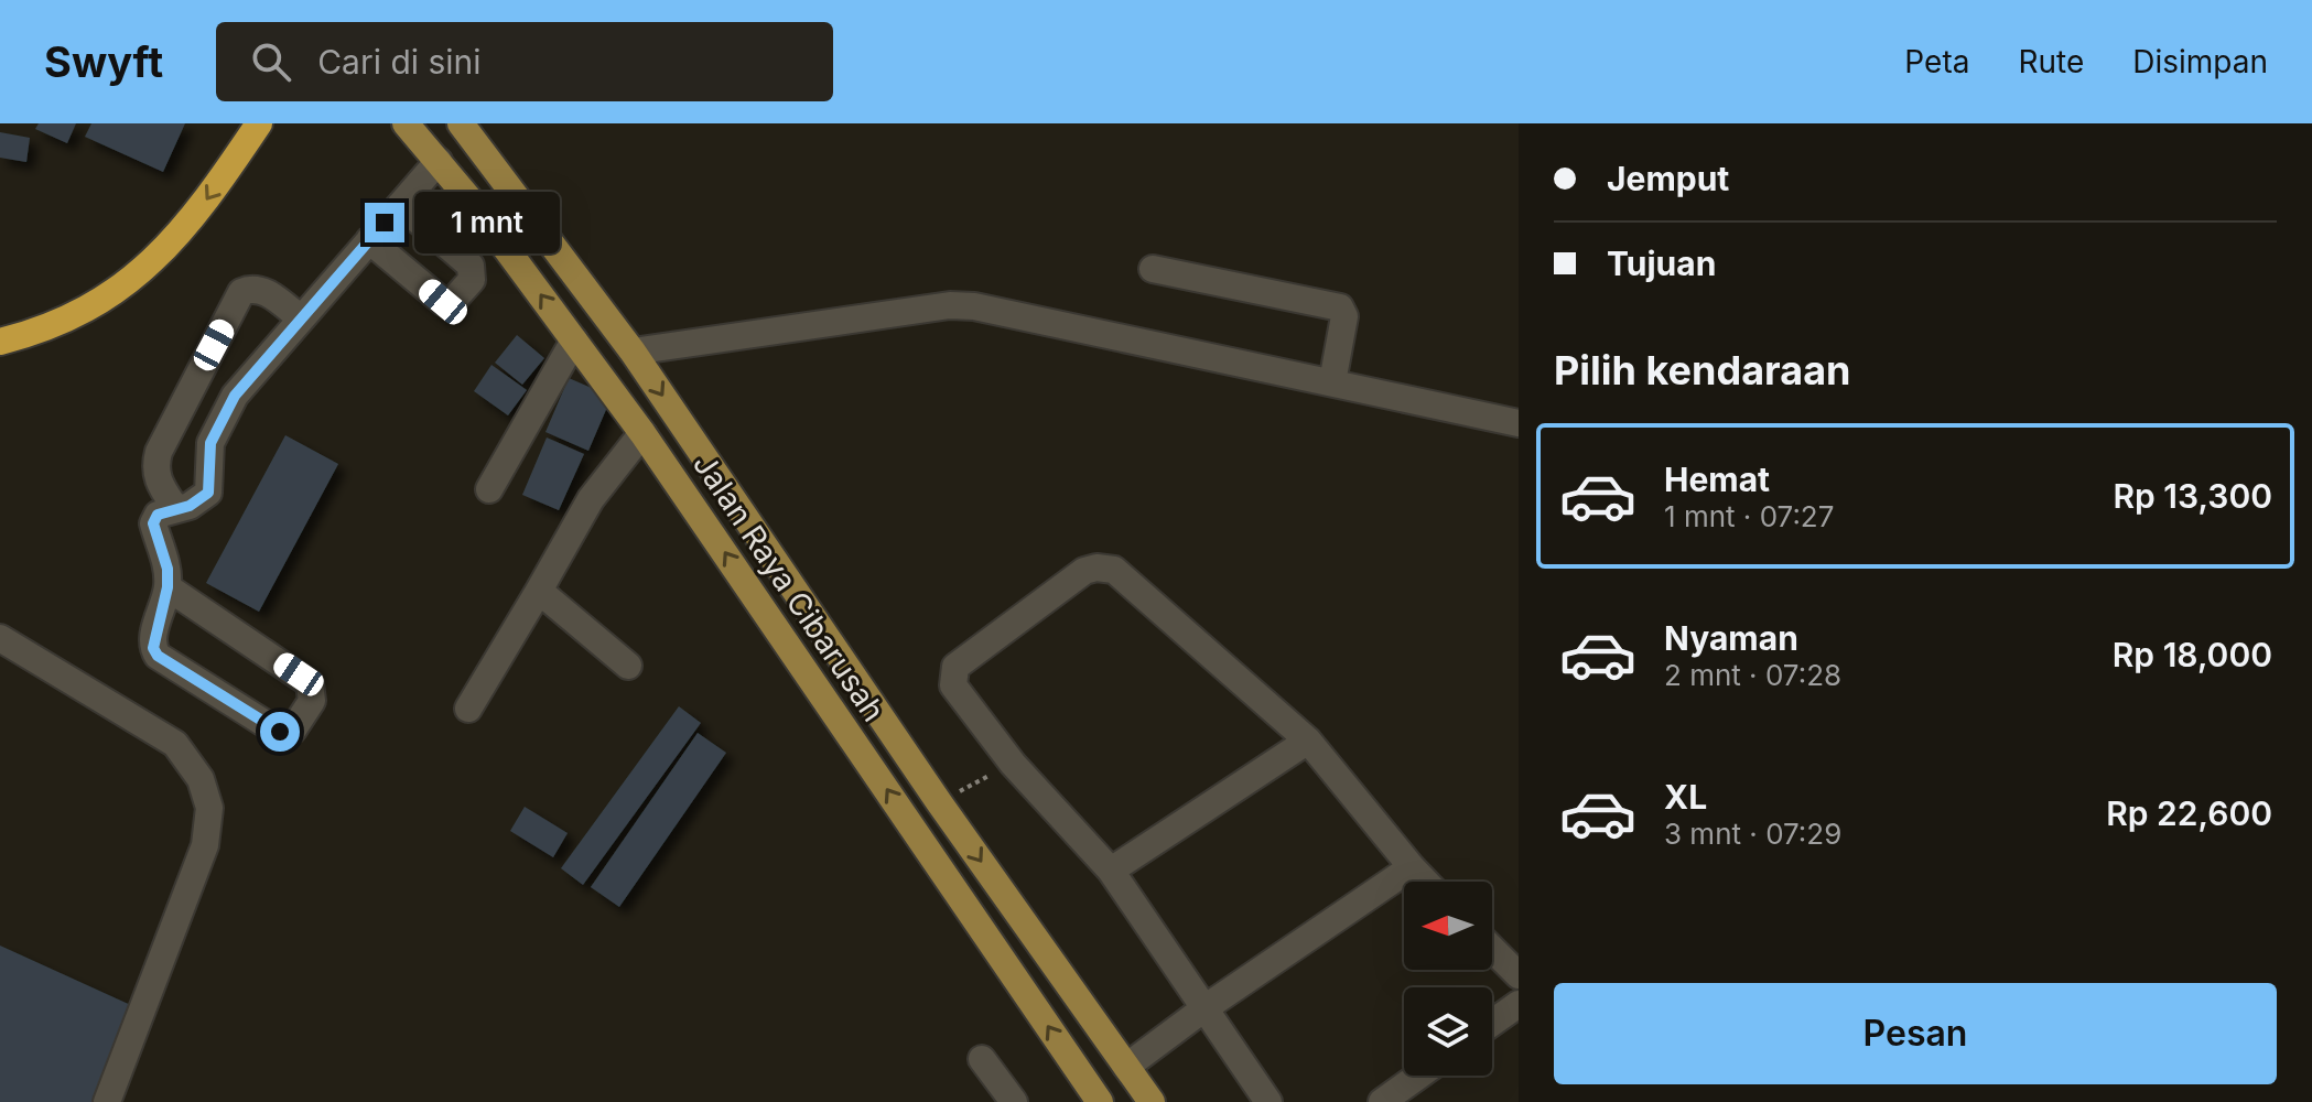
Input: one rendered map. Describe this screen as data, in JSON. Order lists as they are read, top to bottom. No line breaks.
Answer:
{"streets":{"main road":["Jalan Raya Cibarusah"]},"north":"left","page":{"header":"Swyft","search":"Cari di sini","nav":["Peta","Rute","Disimpan"],"banner":["Jemput","Tujuan"],"bubble":"1 mnt","heading":"Pilih kendaraan","list":[{"name":"Hemat","note":"1 mnt · 07:27","value":"Rp 13,300"},{"name":"Nyaman","note":"2 mnt · 07:28","value":"Rp 18,000"},{"name":"XL","note":"3 mnt · 07:29","value":"Rp 22,600"}],"buttons":"Pesan"}}
